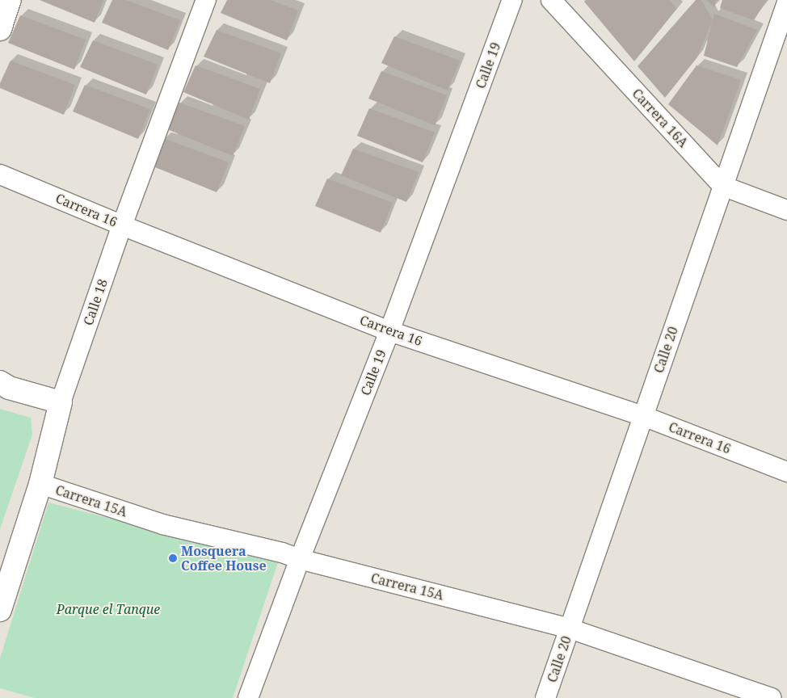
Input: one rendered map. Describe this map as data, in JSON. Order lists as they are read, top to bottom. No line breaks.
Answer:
{"streets":{"street":["Calle 19","Carrera 16A","Carrera 16","Calle 18","Calle 20","Carrera 15A"]},"crossings":[["Calle 19","Carrera 16"],["Calle 19","Carrera 15A"],["Carrera 16A","Calle 20"],["Carrera 16","Calle 18"],["Carrera 16","Calle 20"],["Calle 18","Carrera 15A"],["Calle 20","Carrera 15A"]],"parks":["Parque el Tanque"],"places":["Mosquera Coffee House"]}
